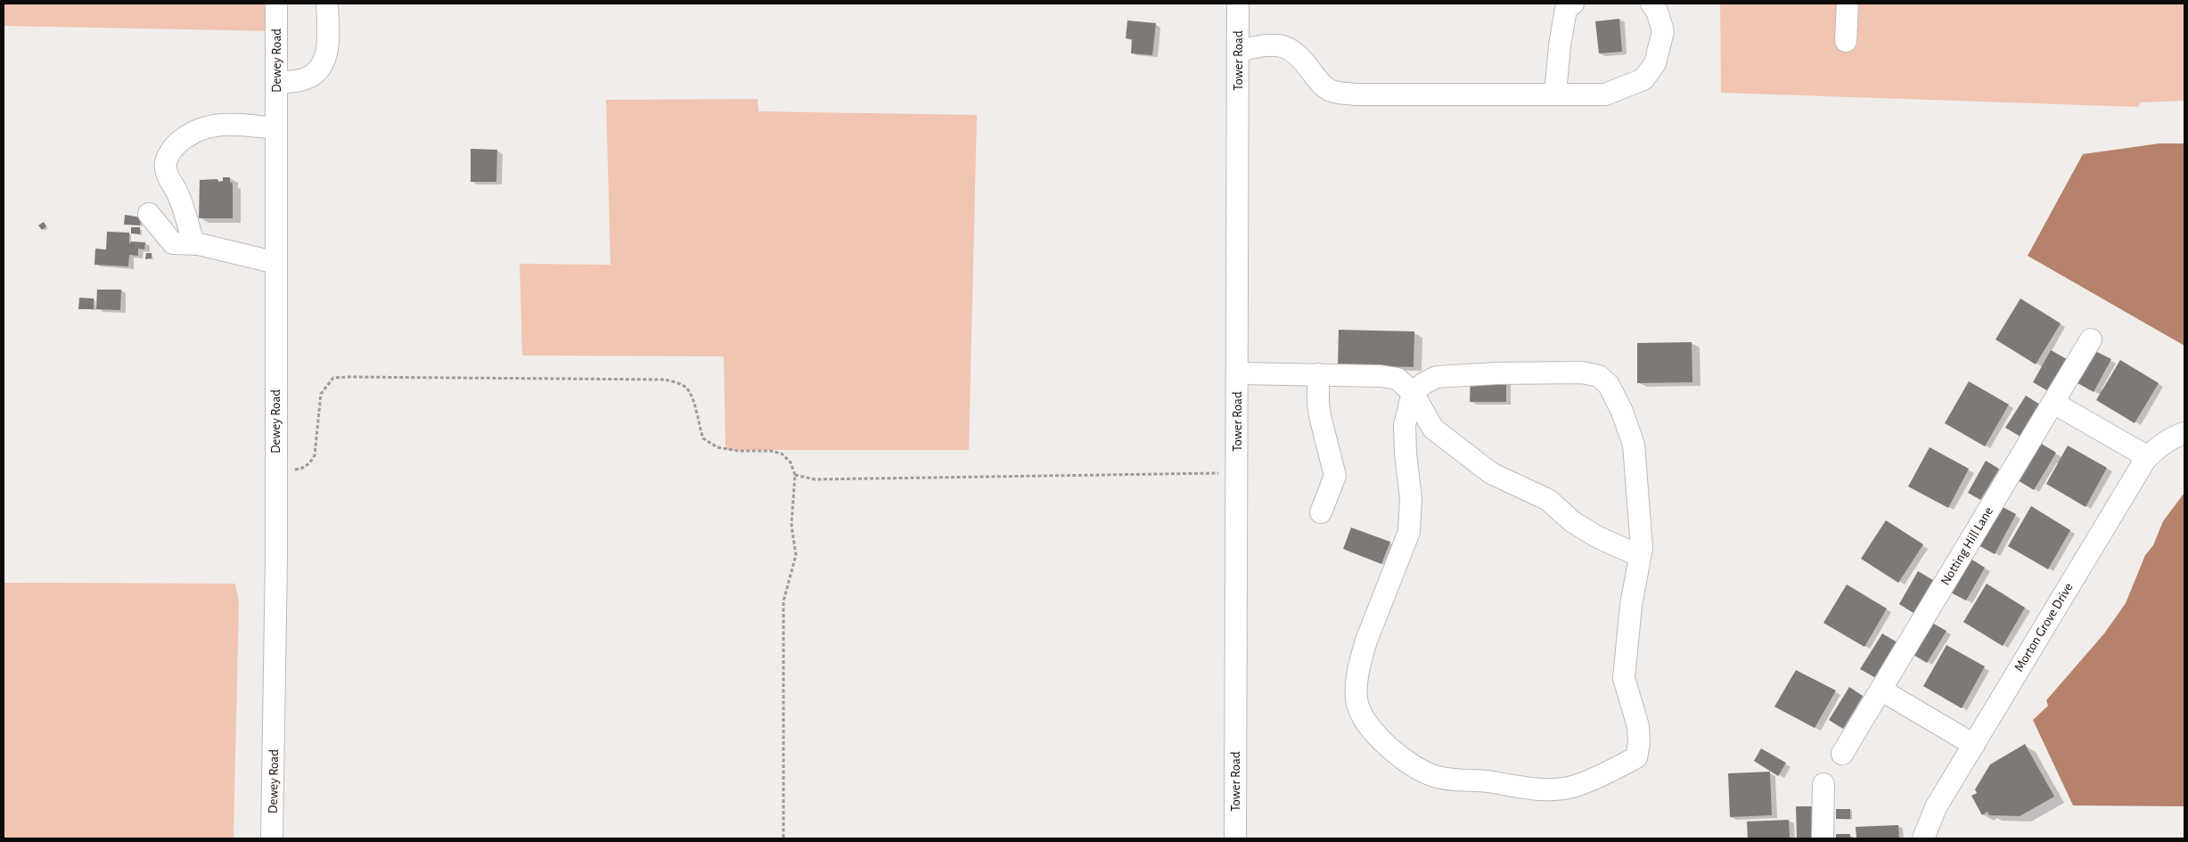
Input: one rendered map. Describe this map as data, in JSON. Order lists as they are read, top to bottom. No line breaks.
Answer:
{"streets":{"street":["Dewey Road","Tower Road","Notting Hill Lane","Morton Grove Drive"]}}
